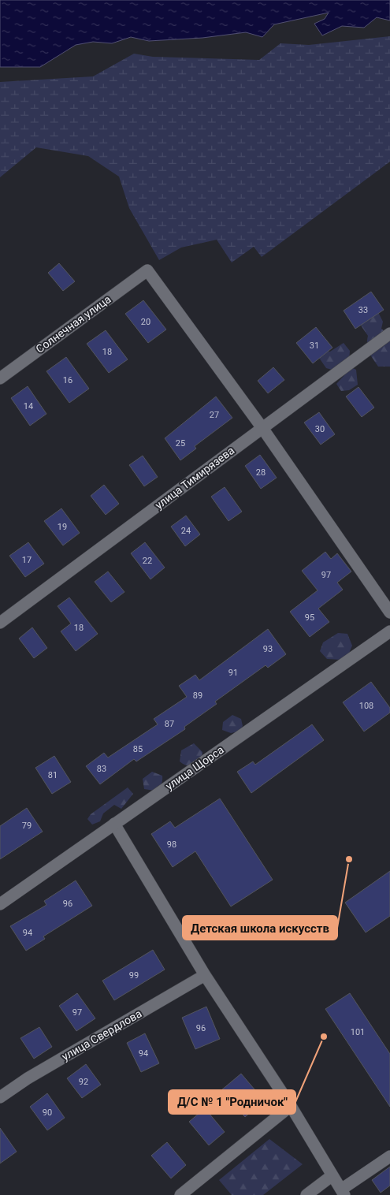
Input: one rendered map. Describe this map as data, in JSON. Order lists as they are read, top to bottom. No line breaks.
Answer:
{"streets":{"street":["Солнечная улица","улица Тимирязева","улица Щорса","улица Свердлова"]},"crossings":[["Солнечная улица","улица Тимирязева"]],"places":["Детская школа искусств","Д/С № 1 \"Родничок\""],"house_numbers":["33","20","31","18","16","14","27","30","25","28","19","24","17","22","97","95","18","93","91","89","108","87","85","83","81","79","98","96","94","99","97","96","101","94","92","90"]}
